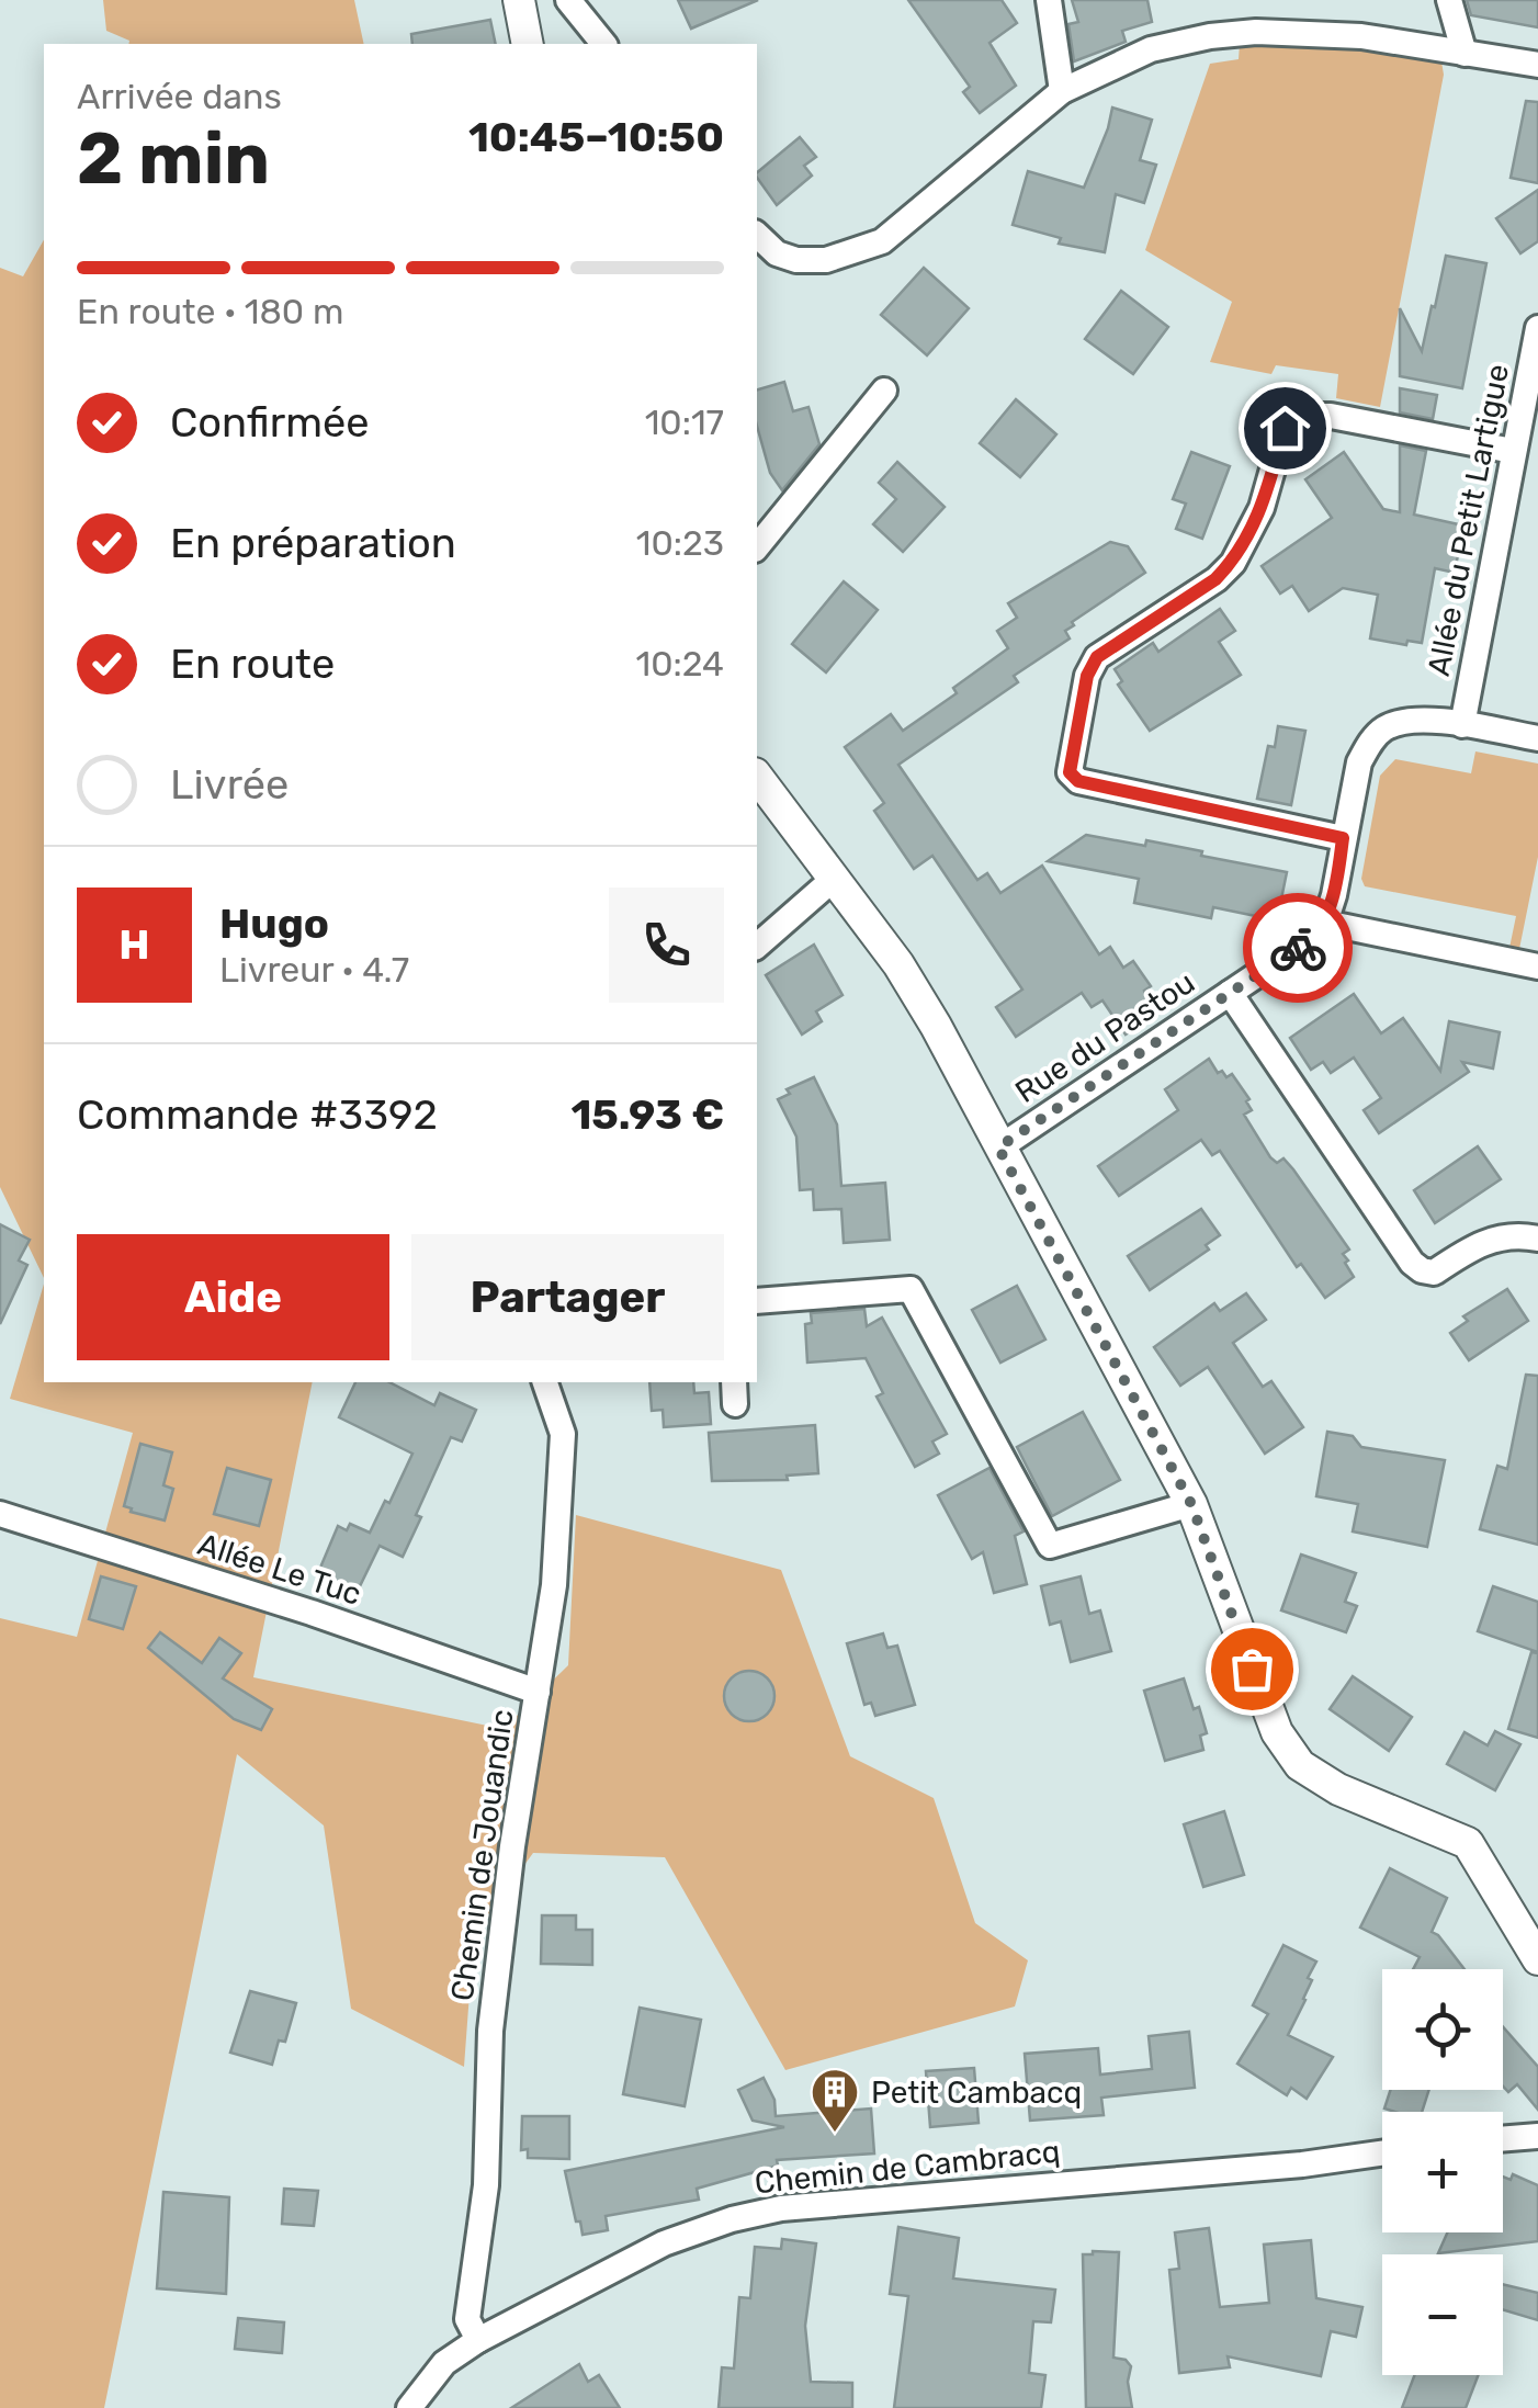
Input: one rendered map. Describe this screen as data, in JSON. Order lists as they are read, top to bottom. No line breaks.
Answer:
{"streets":{"street":["Allée du Petit Lartigue","Rue du Pastou","Allée Le Tuc","Chemin de Jouandic","Chemin de Cambracq"]},"crossings":[["Allée Le Tuc","Chemin de Jouandic"],["Chemin de Jouandic","Chemin de Cambracq"]],"places":{"building":["Petit Cambacq"]},"page":{"heading":["2 min","Arrivée dans","10:45–10:50"],"panel":["Hugo","Livreur · 4.7","Commande #3392","15.93 €"],"bar":"En route · 180 m","list":[["Confirmée","10:17"],["En préparation","10:23"],["En route","10:24"],"Livrée"],"round":"H","buttons":["Aide","Partager"],"map_buttons":["+","−"]}}
